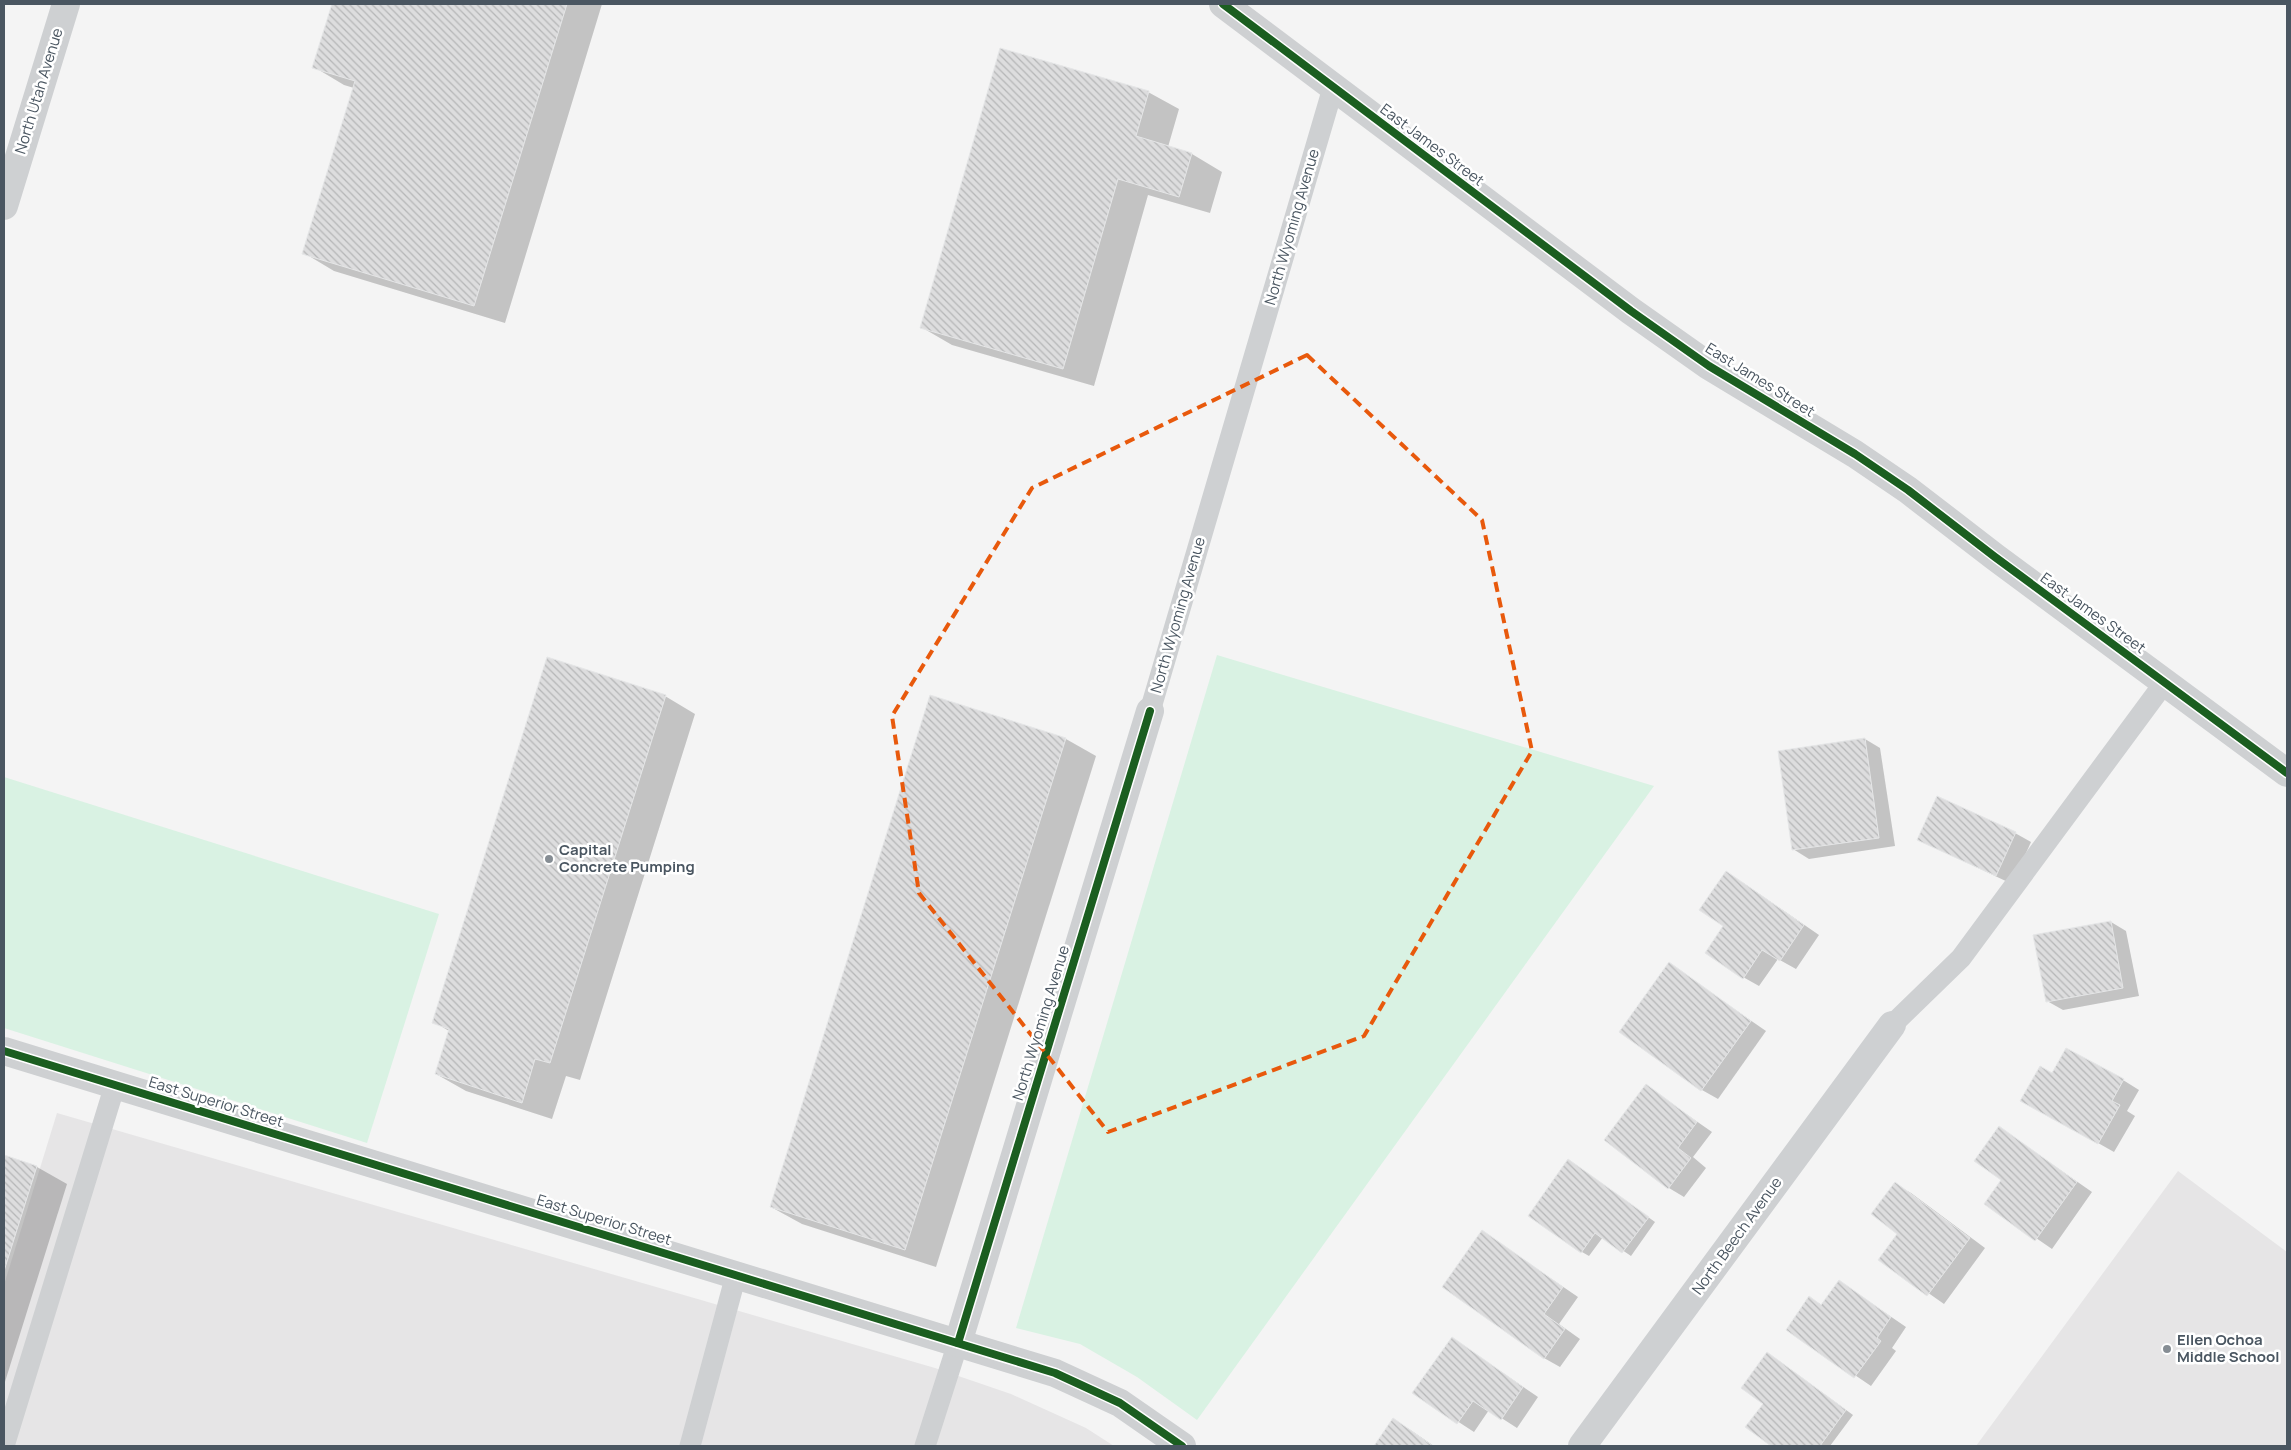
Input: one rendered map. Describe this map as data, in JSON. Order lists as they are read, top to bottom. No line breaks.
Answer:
{"streets":{"street":["North Utah Avenue","East James Street","North Wyoming Avenue","East Superior Street","North Beech Avenue"]},"crossings":[["East James Street","North Wyoming Avenue"],["North Wyoming Avenue","East Superior Street"]],"places":["Capital Concrete Pumping","Ellen Ochoa Middle School"]}
